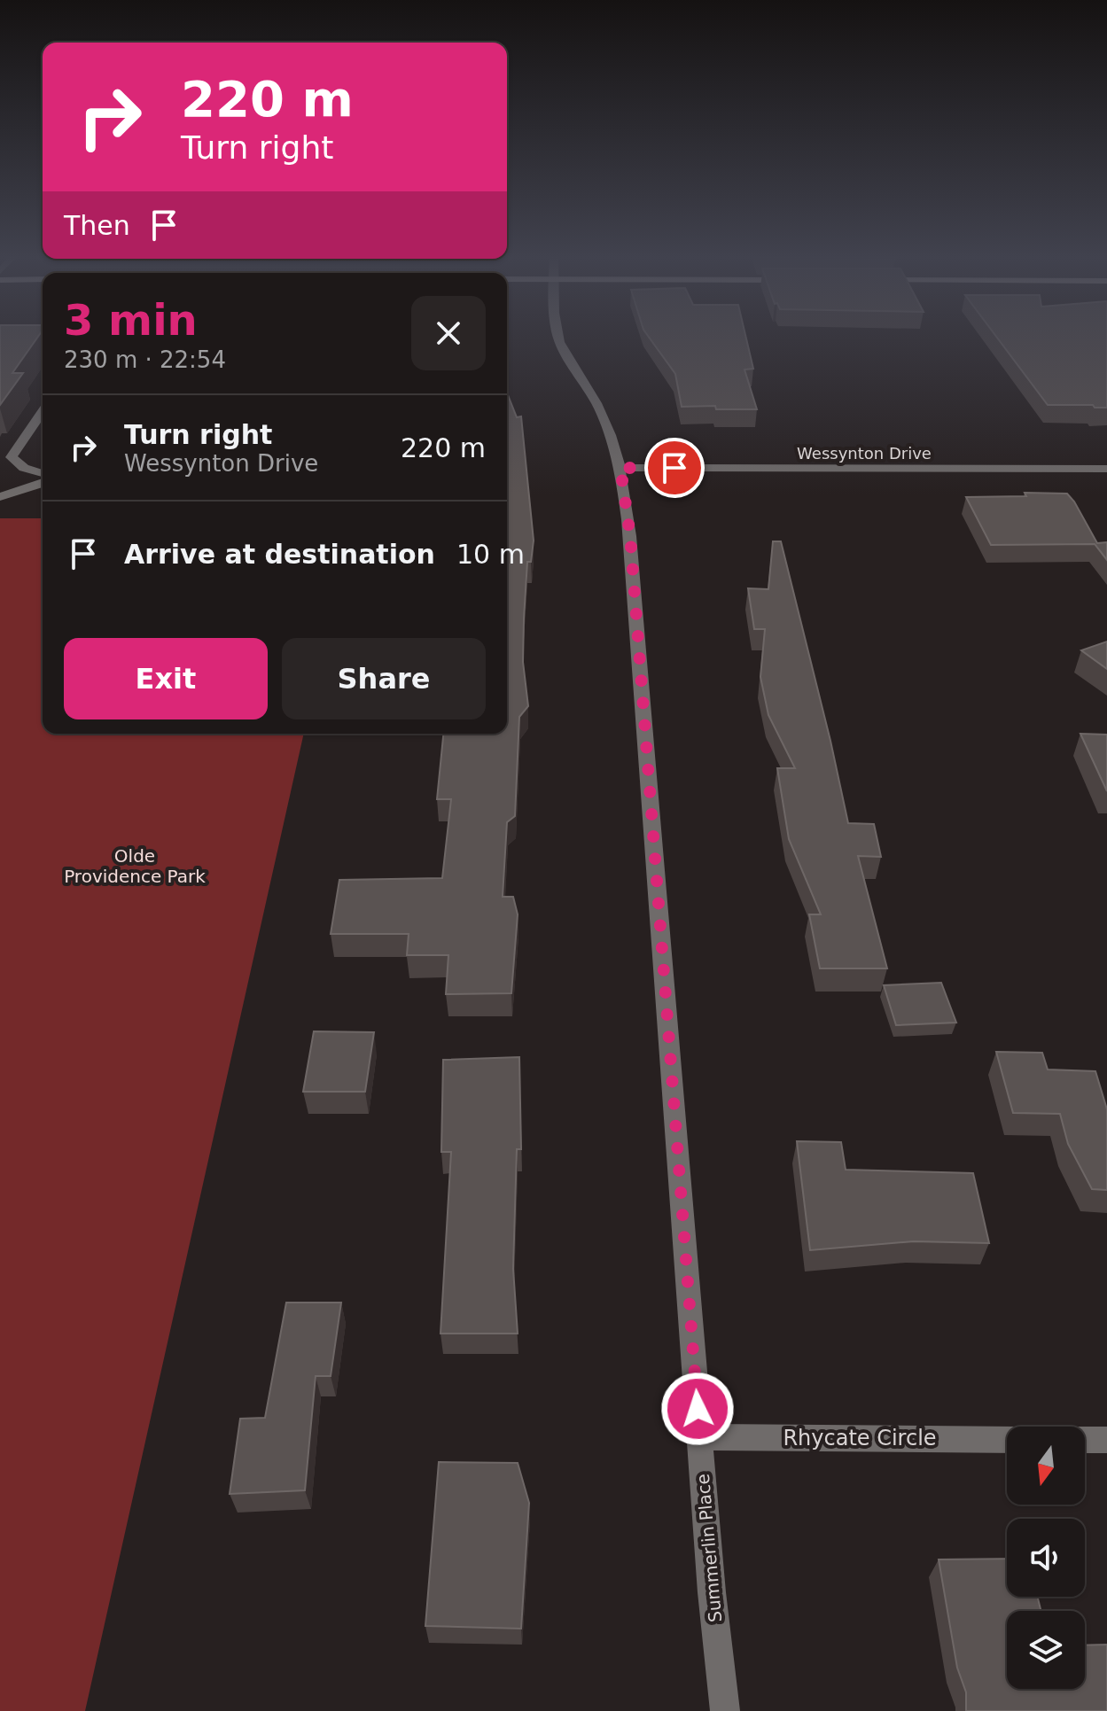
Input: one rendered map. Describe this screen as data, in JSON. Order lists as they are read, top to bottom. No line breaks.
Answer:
{"streets":{"street":["Wessynton Drive","Rhycate Circle","Summerlin Place"]},"crossings":[["Wessynton Drive","Summerlin Place"],["Rhycate Circle","Summerlin Place"]],"parks":["Olde Providence Park"],"north":"bottom","page":{"turn":["220 m","Turn right"],"then":"Then","heading":["3 min","230 m · 22:54"],"list":[{"name":"Turn right","note":"Wessynton Drive","value":"220 m"},{"name":"Arrive at destination","value":"10 m"}],"buttons":["Exit","Share"]}}
